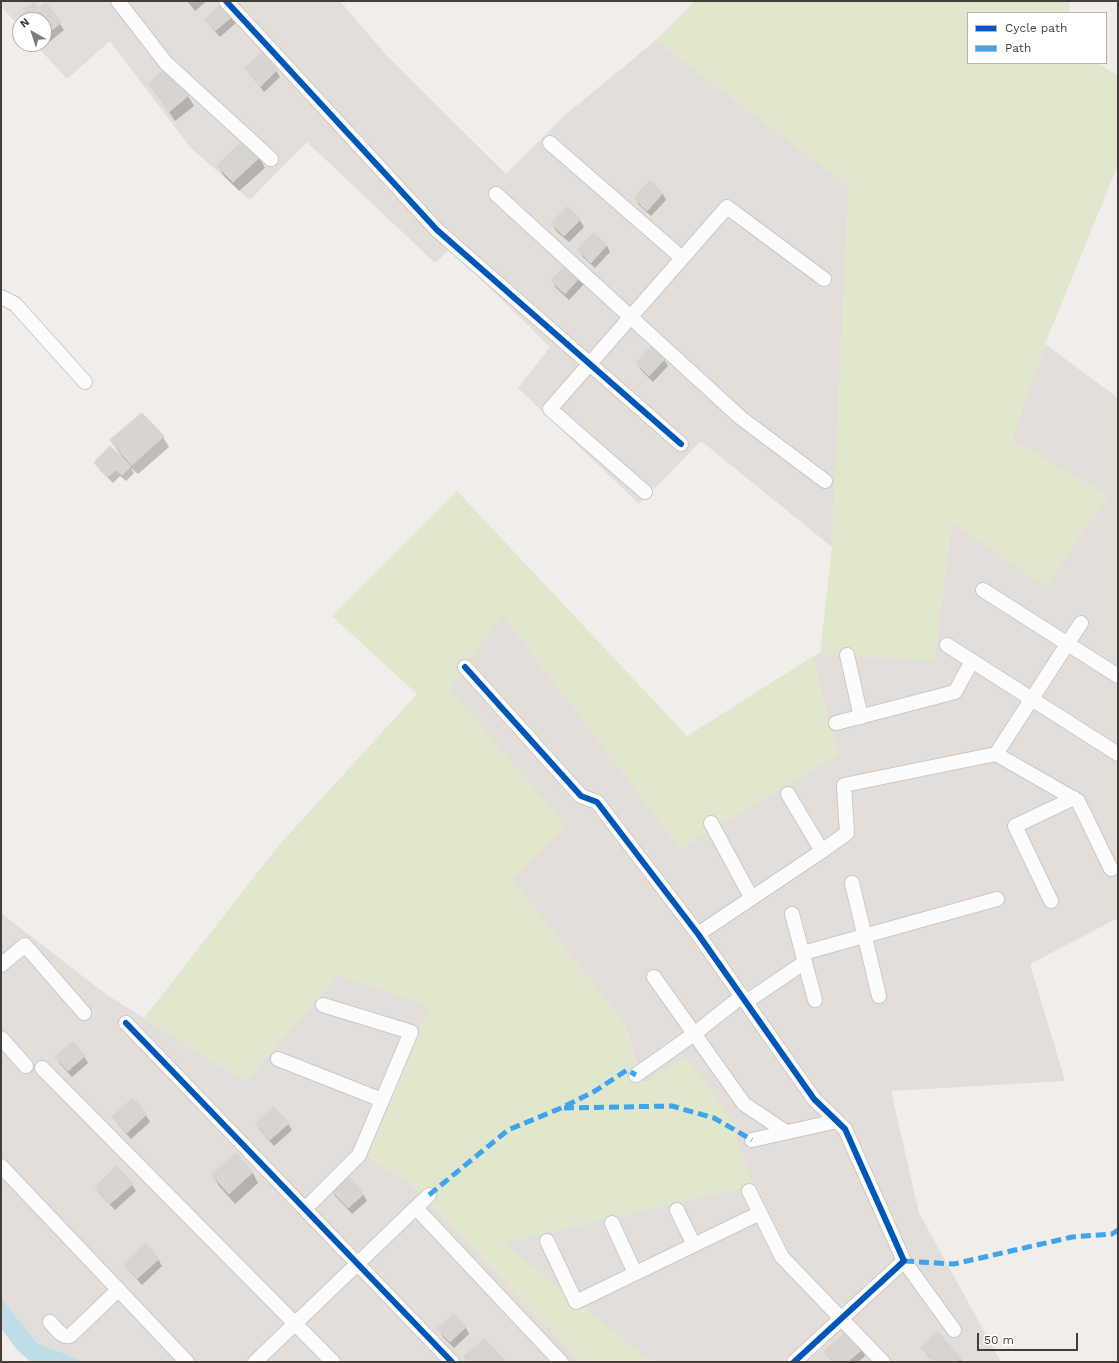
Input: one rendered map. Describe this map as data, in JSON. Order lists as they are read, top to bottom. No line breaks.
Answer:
{"legend":["Cycle path","Path"],"scale_bar":"50 m","north":"top left"}
